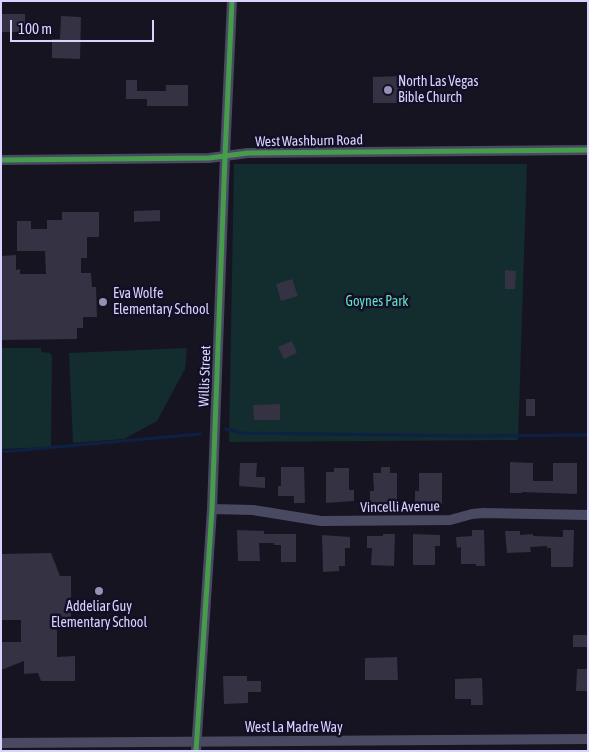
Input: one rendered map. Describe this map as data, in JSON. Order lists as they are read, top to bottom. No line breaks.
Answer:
{"streets":{"street":["West Washburn Road","Willis Street","Vincelli Avenue","West La Madre Way"]},"crossings":[["West Washburn Road","Willis Street"],["Willis Street","Vincelli Avenue"],["Willis Street","West La Madre Way"]],"parks":["Goynes Park"],"places":["North Las Vegas Bible Church","Eva Wolfe Elementary School","Addeliar Guy Elementary School"],"scale_bar":"100 m"}
